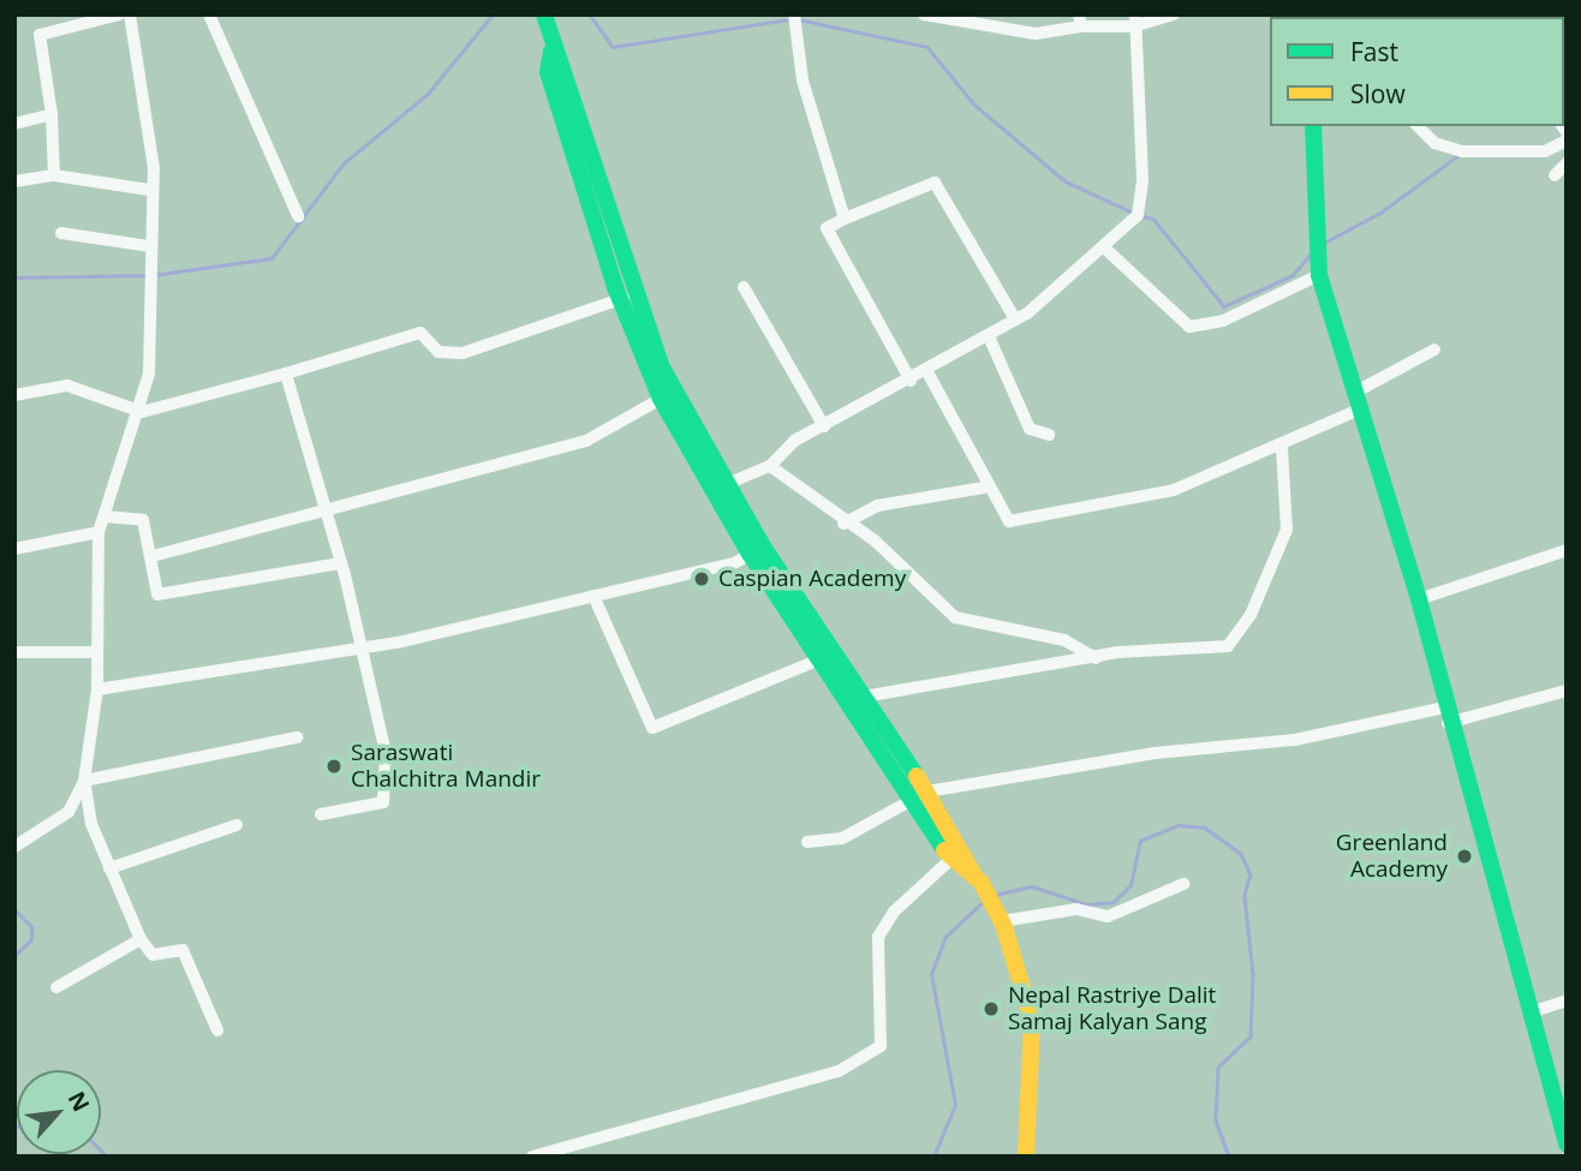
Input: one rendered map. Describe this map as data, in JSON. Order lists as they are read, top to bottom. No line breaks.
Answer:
{"places":["Caspian Academy","Saraswati Chalchitra Mandir","Greenland Academy","Nepal Rastriye Dalit Samaj Kalyan Sang"],"legend":["Fast","Slow"],"north":"top right"}
